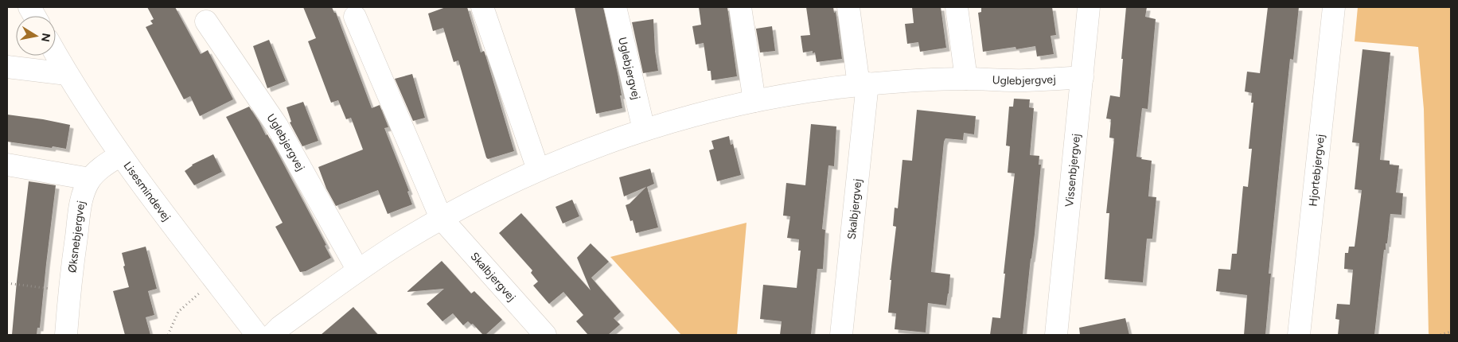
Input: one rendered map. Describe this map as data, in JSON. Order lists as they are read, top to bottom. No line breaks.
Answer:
{"streets":{"street":["Uglebjergvej","Vissenbjergvej","Hjortebjergvej","Lisesmindevej","Skalbjergvej","Øksnebjergvej"]},"crossings":[["Uglebjergvej","Vissenbjergvej"],["Uglebjergvej","Skalbjergvej"],["Lisesmindevej","Øksnebjergvej"]],"north":"right"}
